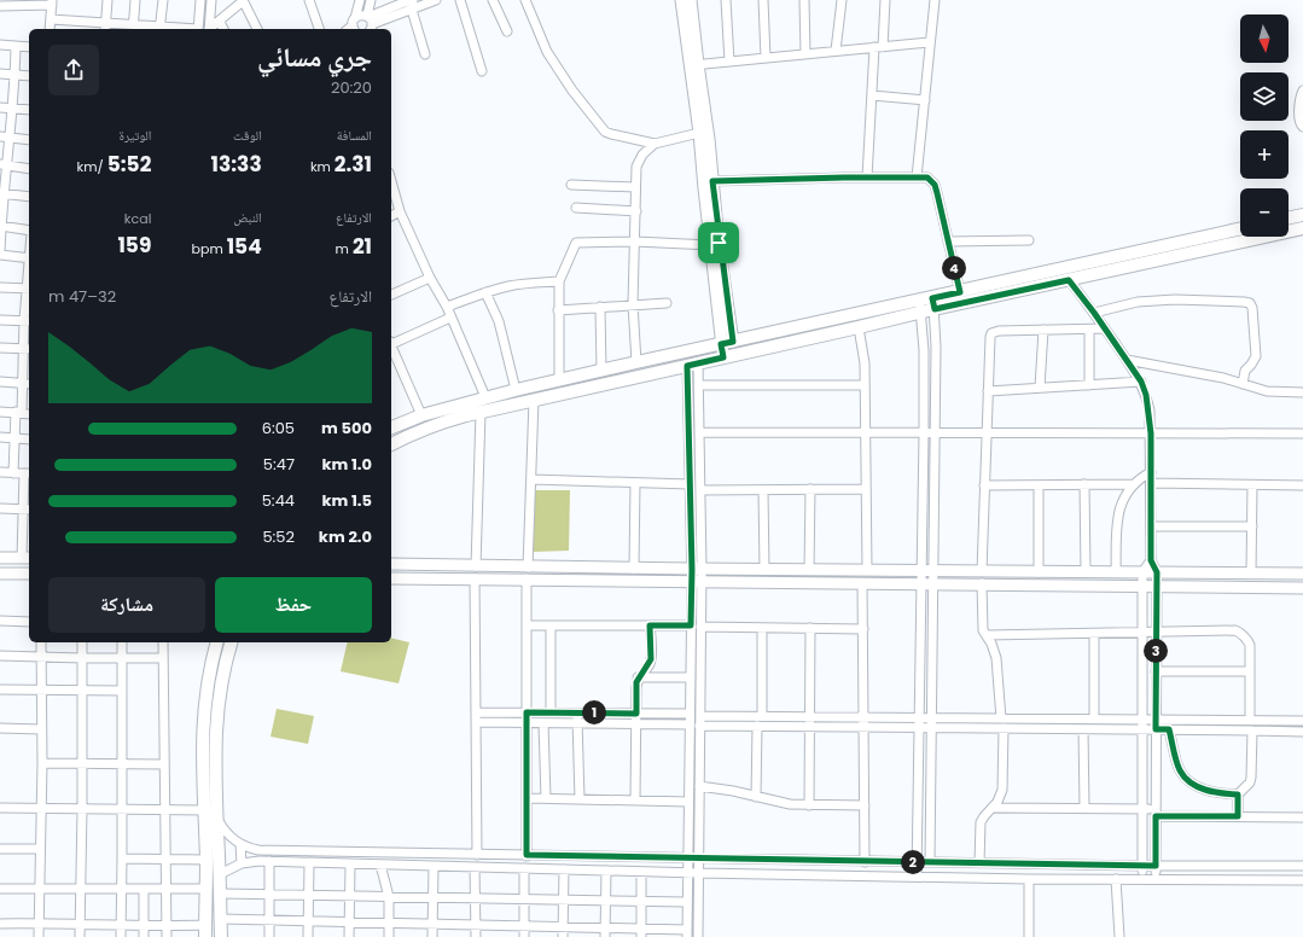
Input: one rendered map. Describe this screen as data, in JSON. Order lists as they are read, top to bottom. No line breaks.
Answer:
{"north":"bottom","page":{"map_buttons":["+","−"],"heading":["جري مسائي","20:20"],"stats":[["المسافة","2.31 km"],["الوقت","13:33"],["الوتيرة","5:52 /km"],["الارتفاع","21 m"],["النبض","154 bpm"],["kcal","159"]],"pins":["4","3","1","2"],"chart":["الارتفاع","32–47 m"],"list":[{"name":"500 m","note":"6:05"},{"name":"1.0 km","note":"5:47"},{"name":"1.5 km","note":"5:44"},{"name":"2.0 km","note":"5:52"}],"buttons":["حفظ","مشاركة"]}}
